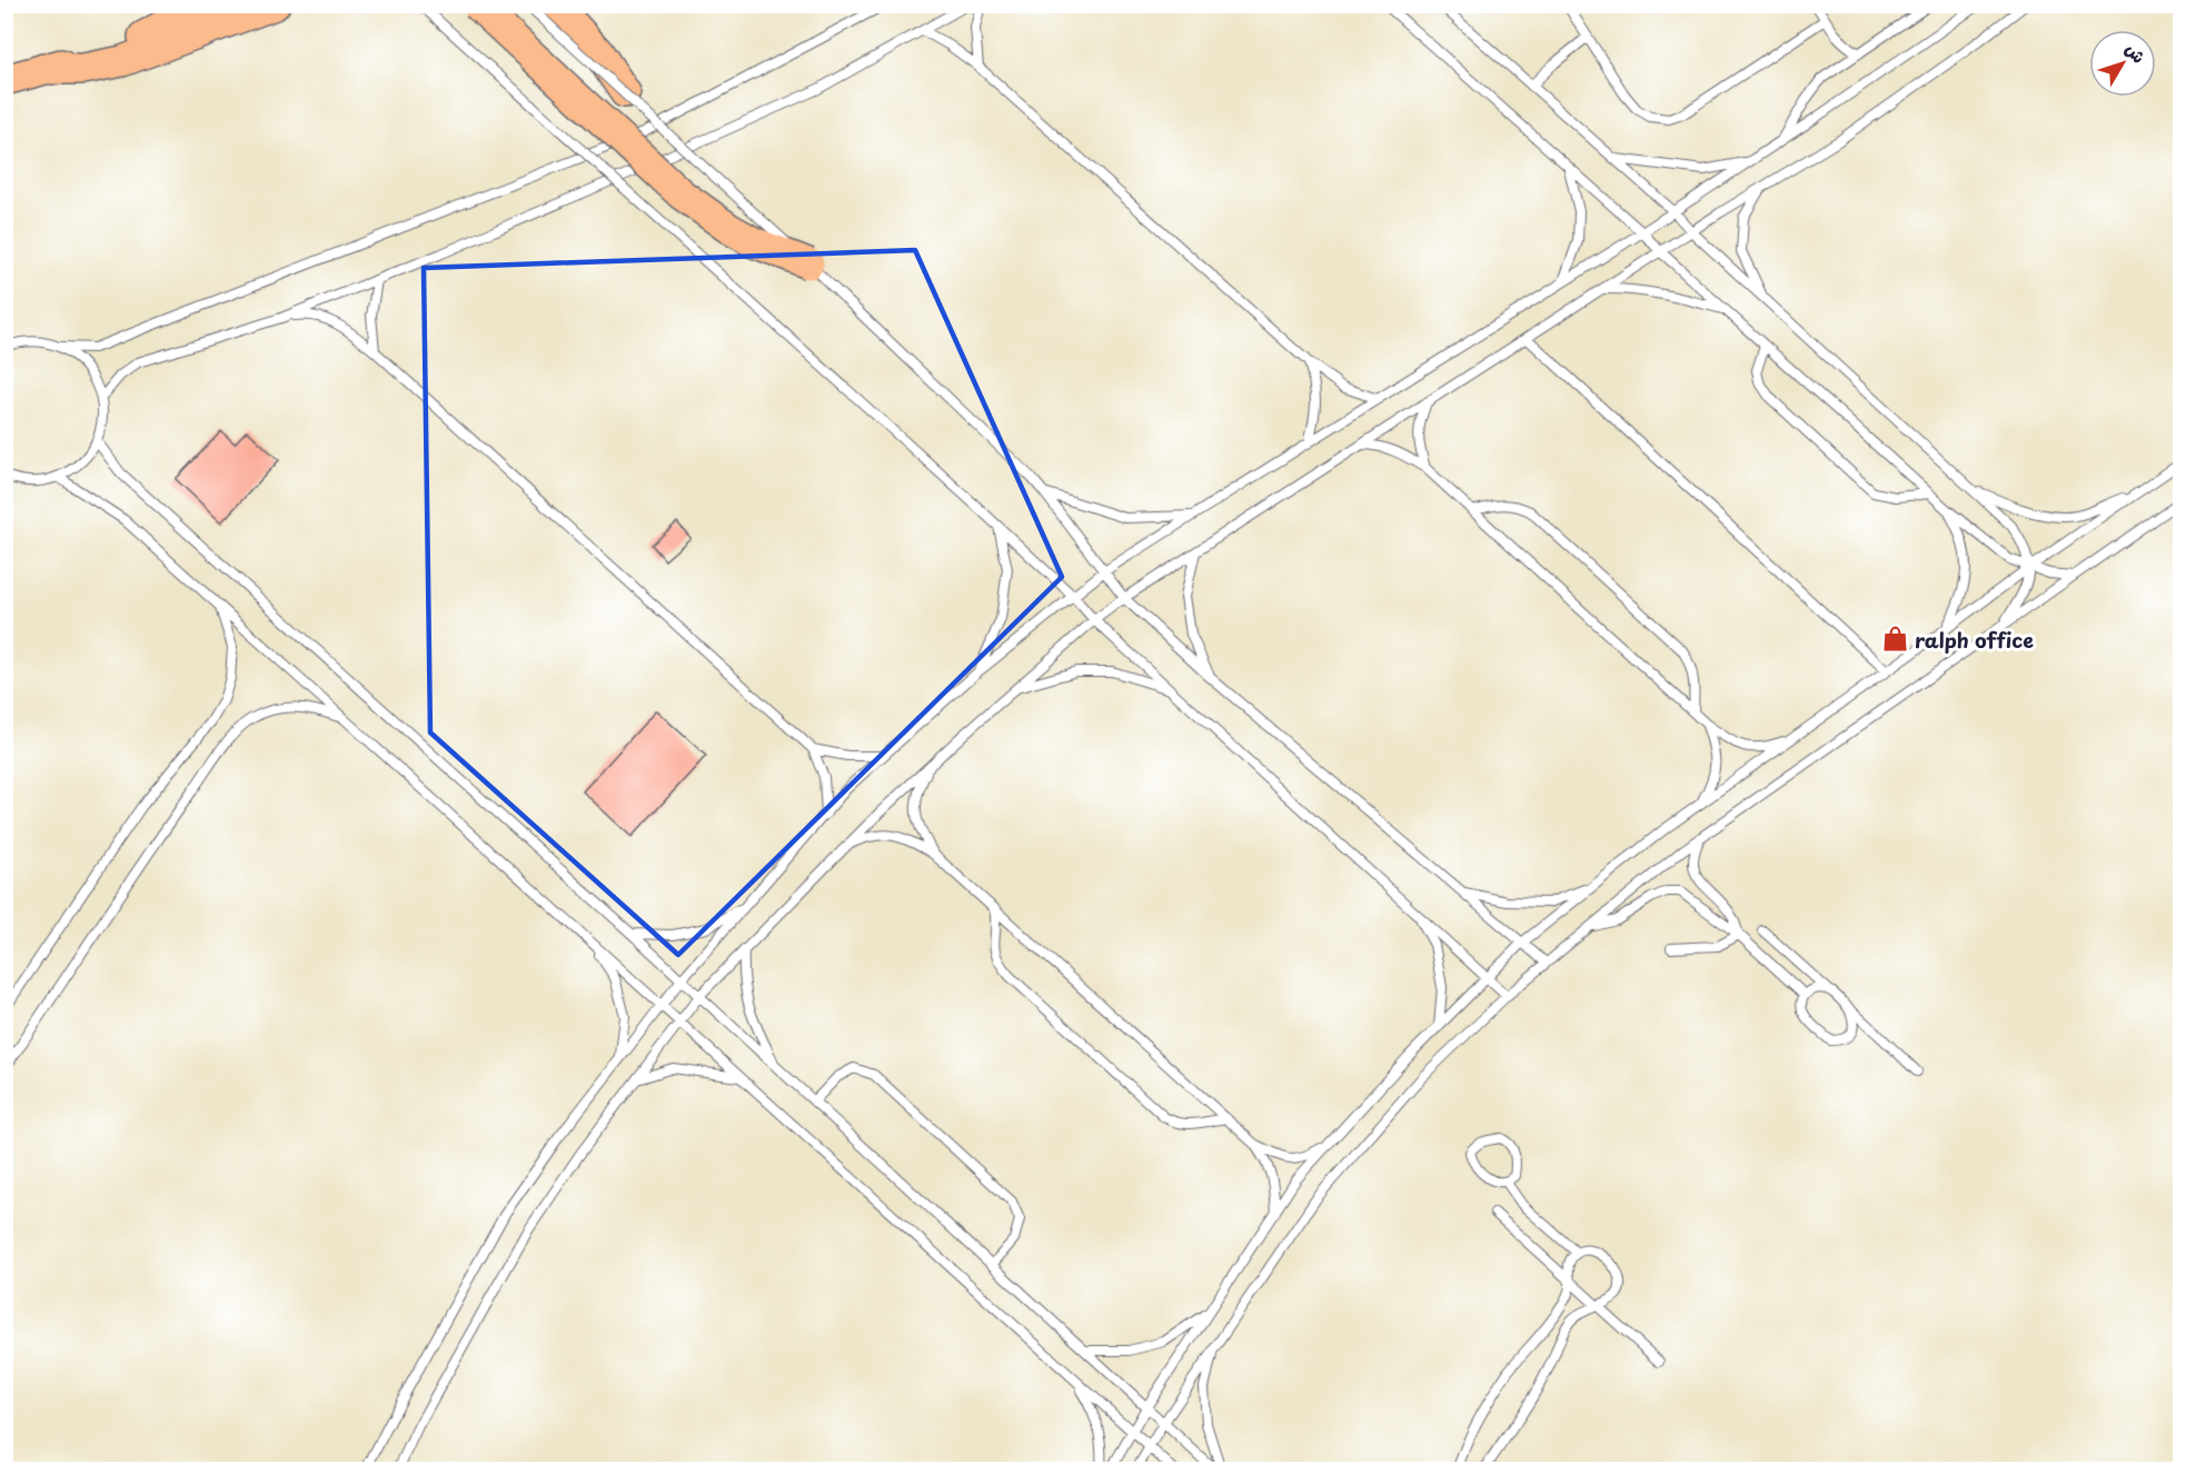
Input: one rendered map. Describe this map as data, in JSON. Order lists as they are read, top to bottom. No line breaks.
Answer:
{"places":{"shop":["ralph office"]},"north":"top right"}
